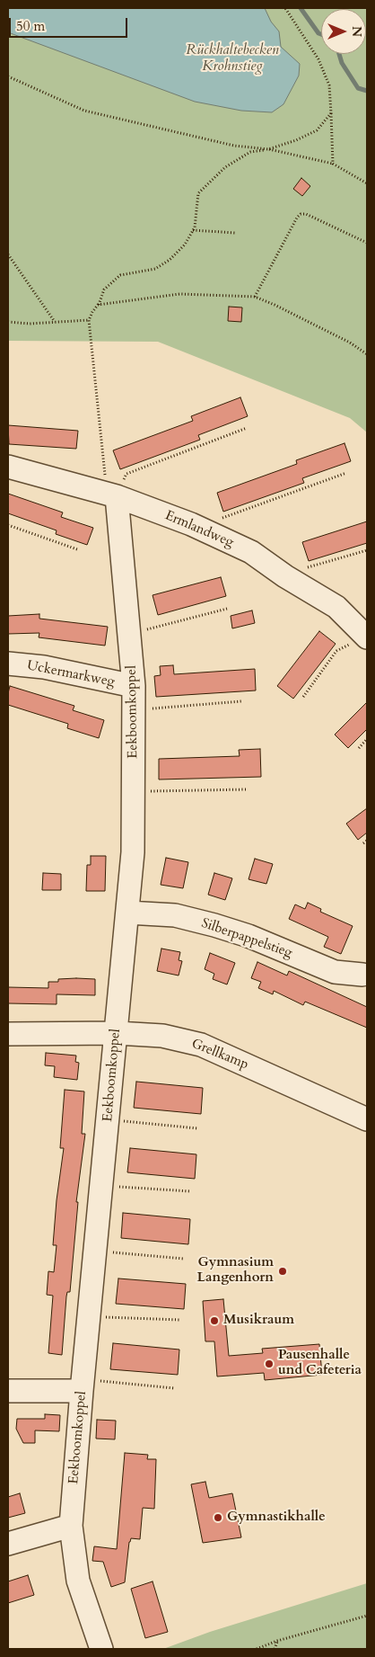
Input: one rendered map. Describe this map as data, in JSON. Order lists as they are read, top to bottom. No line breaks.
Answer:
{"streets":{"street":["Ermlandweg","Uckermarkweg","Eekboomkoppel","Silberpappelstieg","Grellkamp"]},"crossings":[["Ermlandweg","Eekboomkoppel"],["Uckermarkweg","Eekboomkoppel"],["Eekboomkoppel","Silberpappelstieg"],["Eekboomkoppel","Grellkamp"]],"water":["Rückhaltebecken Krohnstieg"],"places":["Gymnasium Langenhorn","Musikraum","Pausenhalle und Cafeteria","Gymnastikhalle"],"scale_bar":"50 m","north":"right"}
